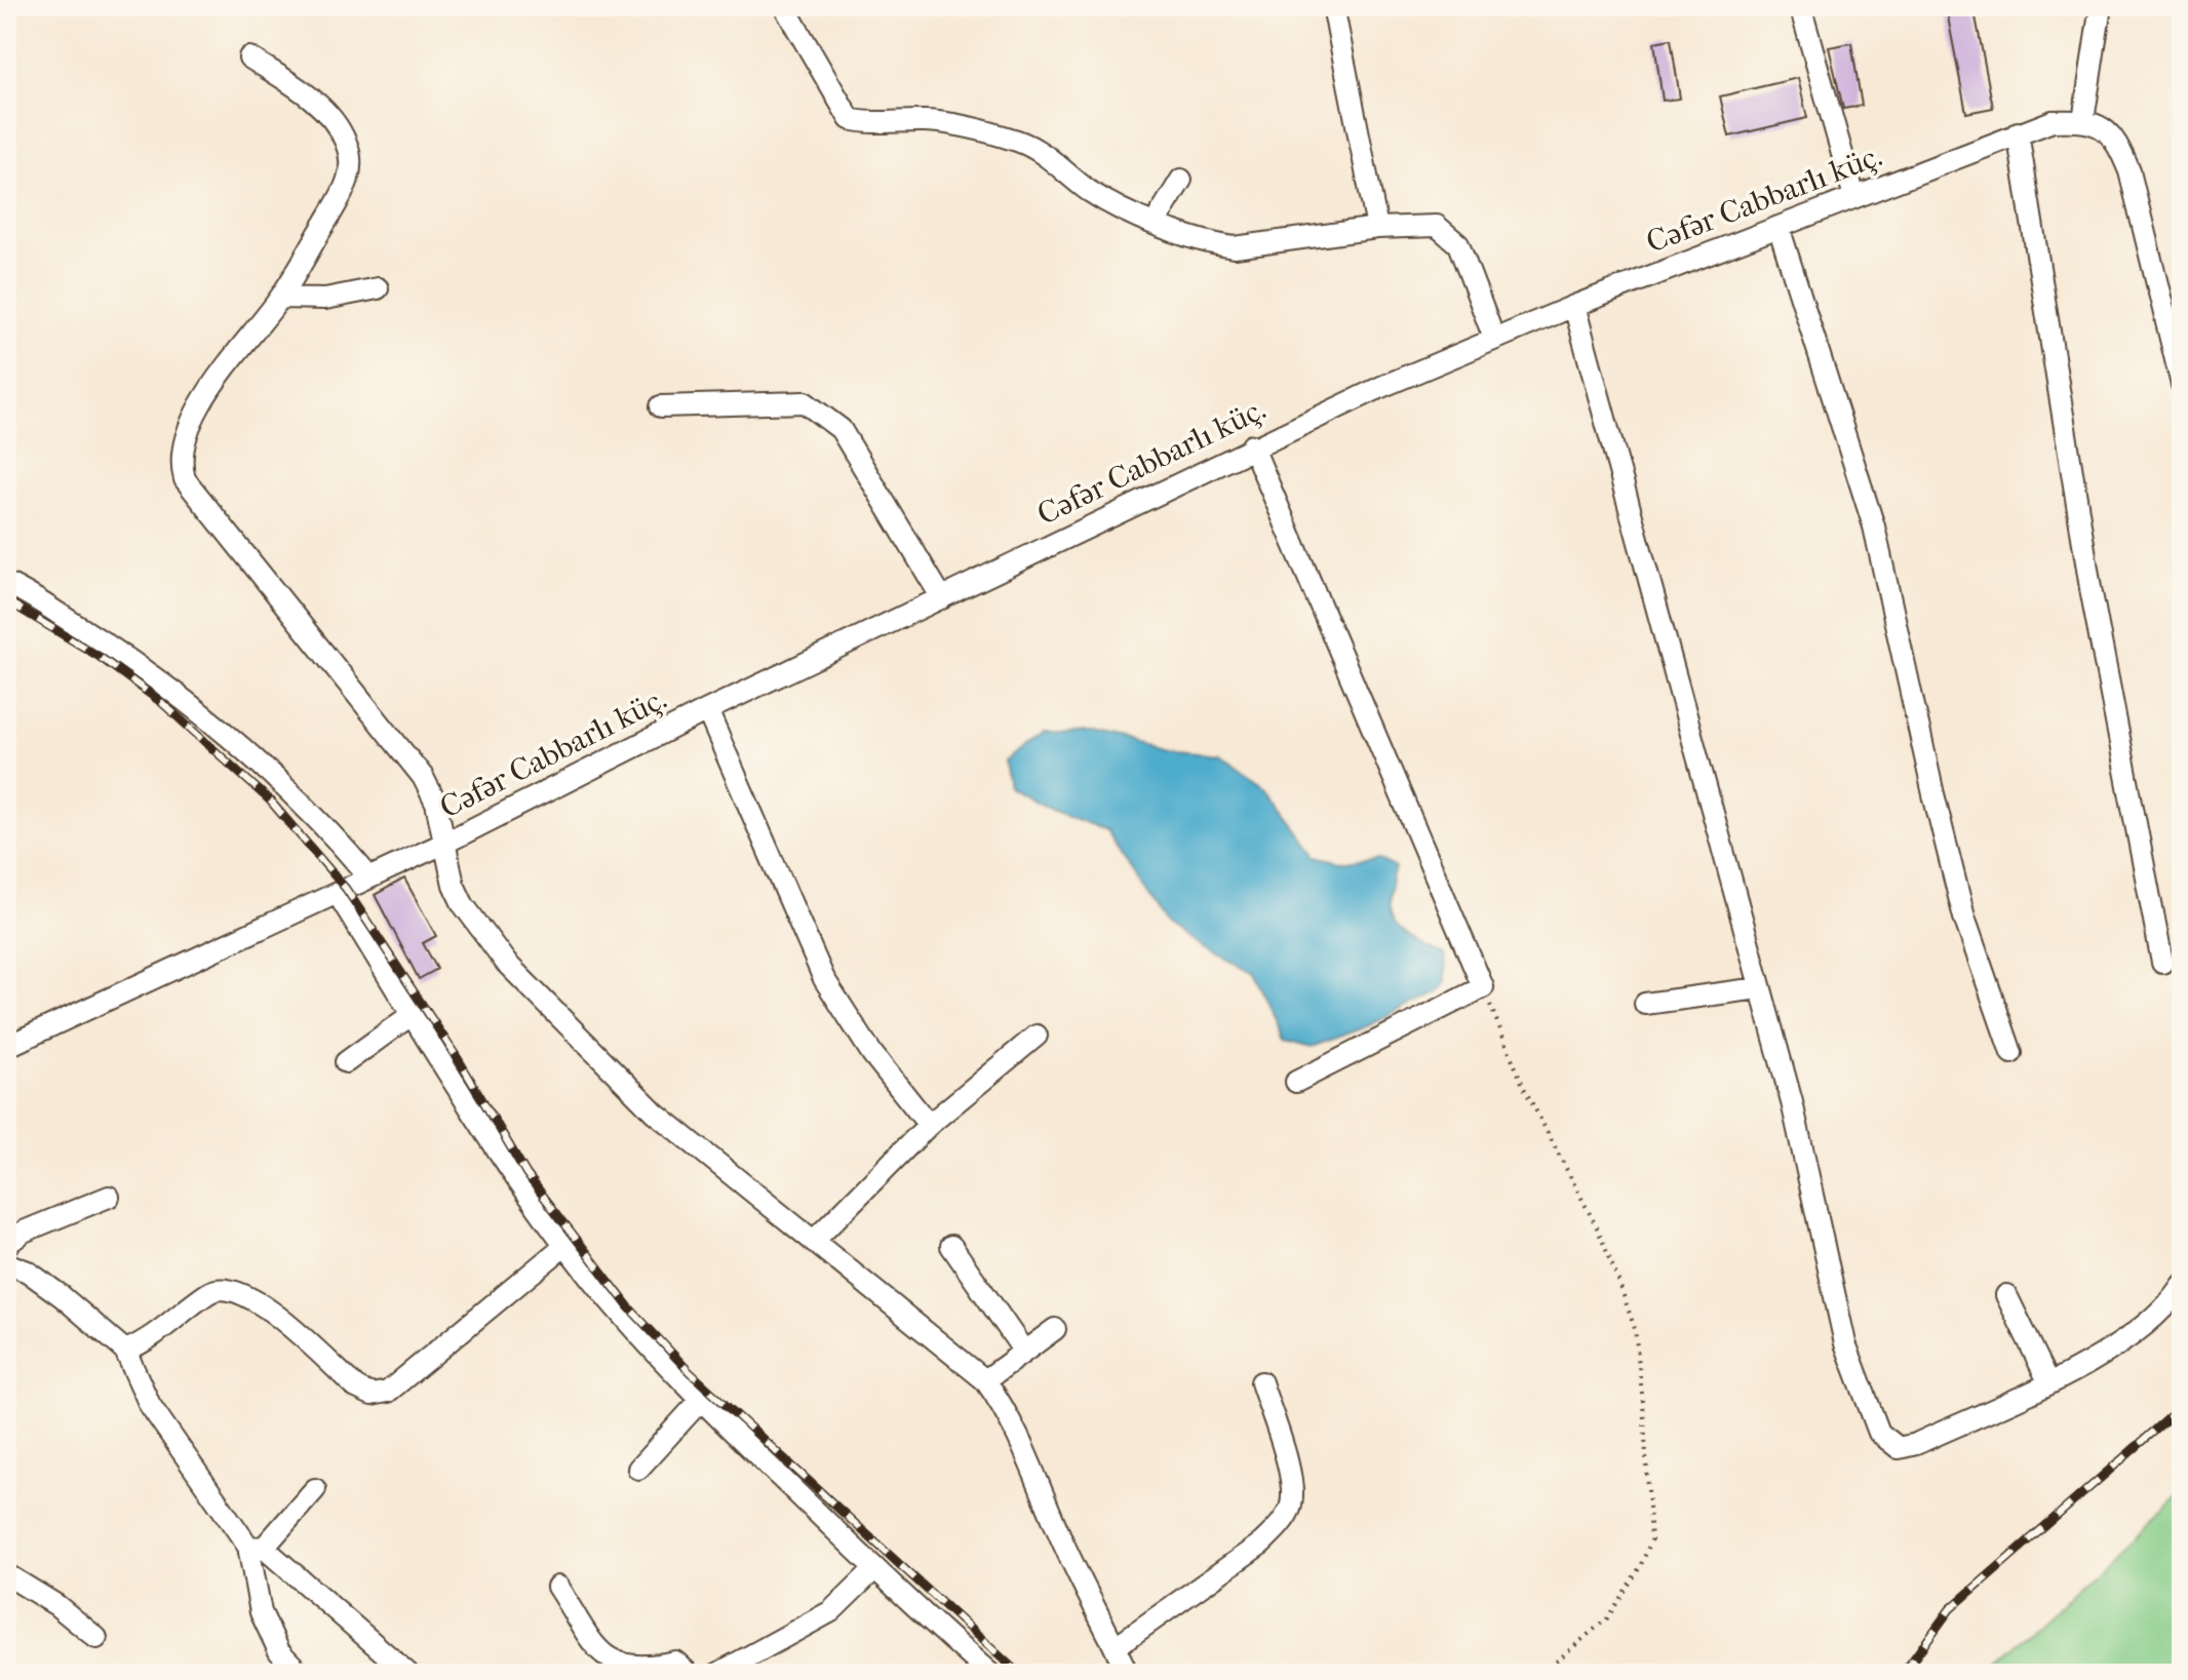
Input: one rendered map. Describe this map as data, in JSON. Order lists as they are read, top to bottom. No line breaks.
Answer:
{"streets":{"street":["Cəfər Cabbarlı küç."]}}
